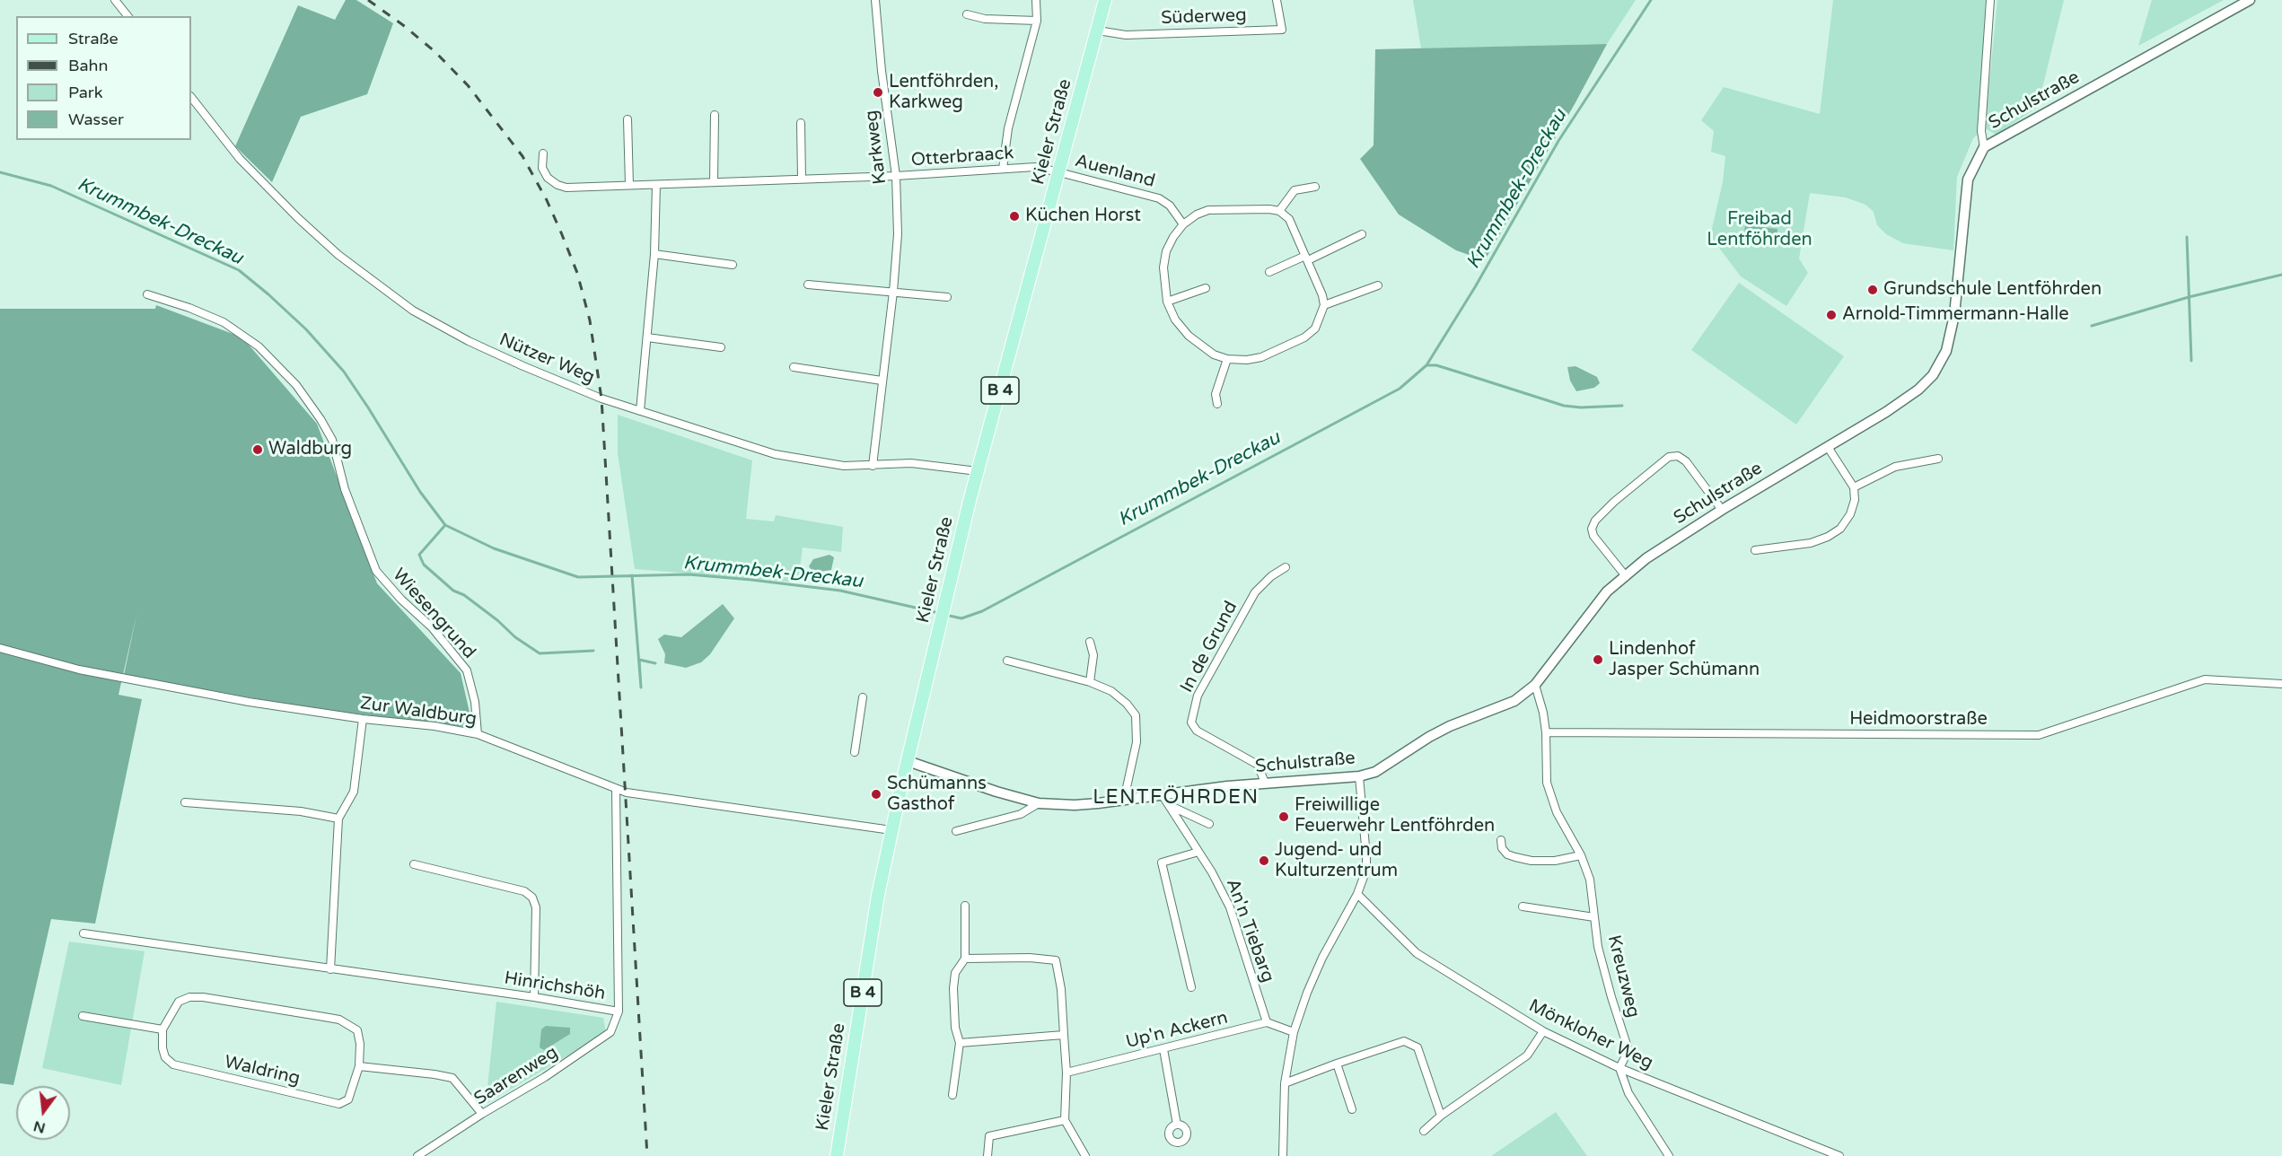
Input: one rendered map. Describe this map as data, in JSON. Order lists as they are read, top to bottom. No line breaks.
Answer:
{"streets":{"main road":["Kieler Straße","B 4"],"street":["Süderweg","Schulstraße","Karkweg","Otterbraack","Auenland","Nützer Weg","Wiesengrund","In de Grund","Zur Waldburg","Heidmoorstraße","An'n Tiebarg","Kreuzweg","Hinrichshöh","Up'n Ackern","Mönkloher Weg","Waldring","Saarenweg"]},"crossings":[["Süderweg","Kieler Straße"],["Schulstraße","Kieler Straße"],["Schulstraße","In de Grund"],["Schulstraße","An'n Tiebarg"],["Schulstraße","Kreuzweg"],["Kieler Straße","Otterbraack"],["Kieler Straße","Auenland"],["Kieler Straße","Nützer Weg"],["Kieler Straße","Zur Waldburg"],["Karkweg","Otterbraack"],["Karkweg","Nützer Weg"],["Otterbraack","Auenland"],["Wiesengrund","Zur Waldburg"],["Zur Waldburg","Hinrichshöh"],["Heidmoorstraße","Kreuzweg"],["An'n Tiebarg","Up'n Ackern"],["Kreuzweg","Mönkloher Weg"],["Hinrichshöh","Saarenweg"]],"districts":["LENTFÖHRDEN"],"water":["Krummbek-Dreckau"],"parks":["Freibad Lentföhrden"],"places":["Lentföhrden, Karkweg","Küchen Horst","Grundschule Lentföhrden","Arnold-Timmermann-Halle","Waldburg","Lindenhof Jasper Schümann","Schümanns Gasthof","Freiwillige Feuerwehr Lentföhrden","Jugend- und Kulturzentrum"],"legend":["Straße","Bahn","Park","Wasser"],"north":"bottom"}
